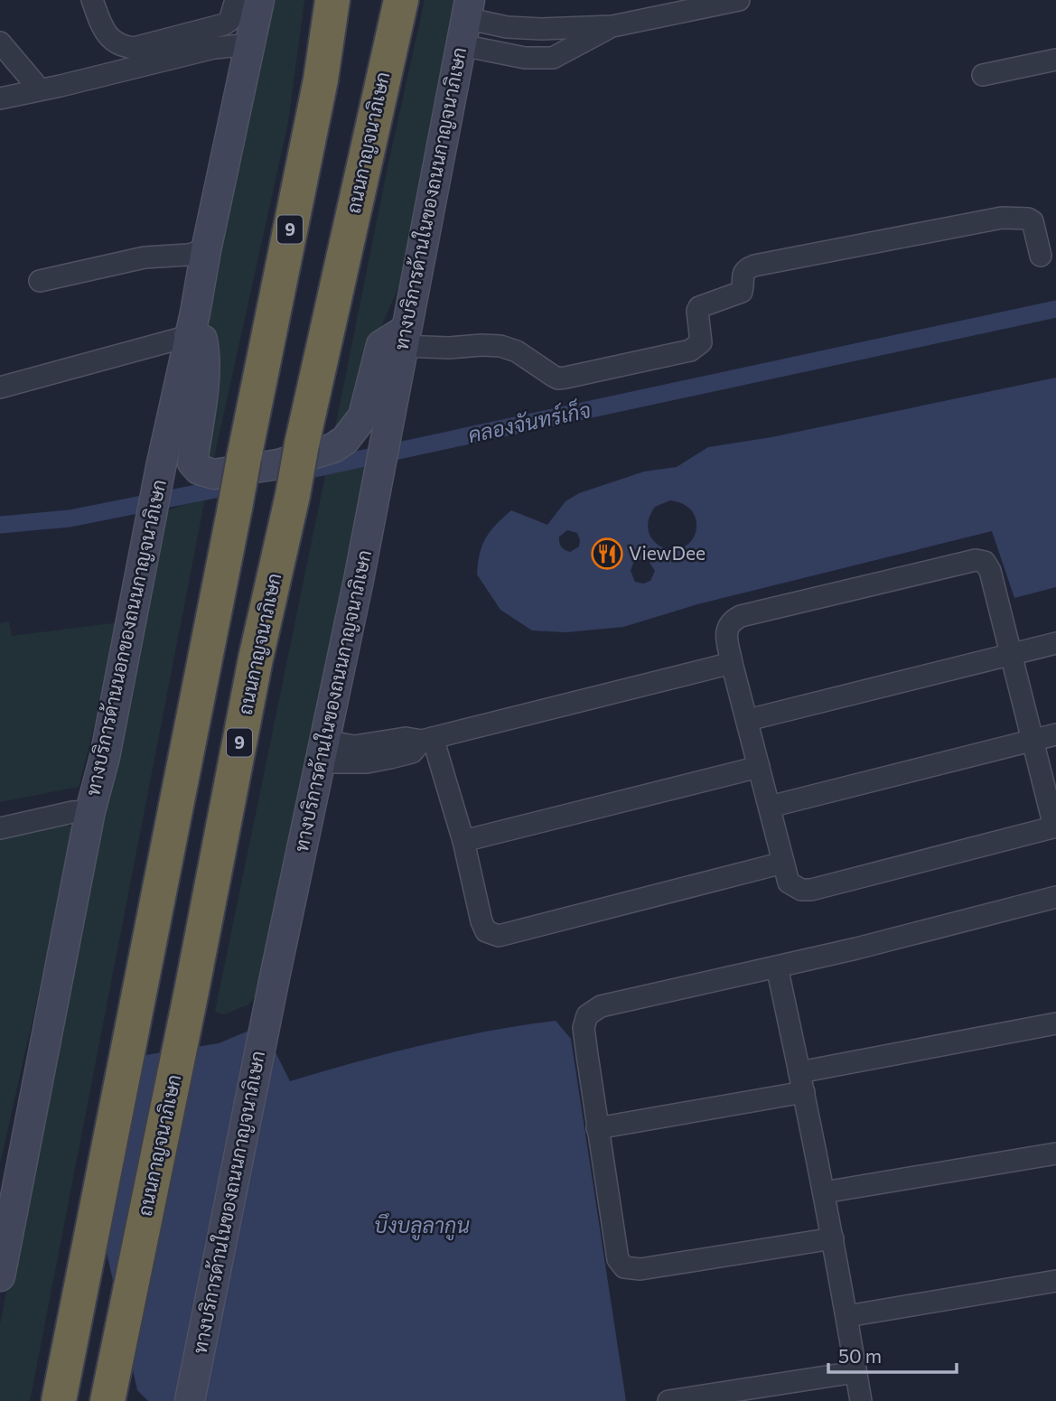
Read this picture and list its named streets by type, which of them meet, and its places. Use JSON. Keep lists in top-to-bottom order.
{
  "streets": {
    "highway": ["ถนนกาญจนาภิเษก", "9"],
    "main road": ["ทางบริการด้านในของถนนกาญจนาภิเษก", "ทางบริการด้านนอกของถนนกาญจนาภิเษก"]
  },
  "water": ["คลองจันทร์เก็จ", "บึงบลูลากูน"],
  "places": {
    "restaurant": ["ViewDee"]
  },
  "scale_bar": "50 m"
}
